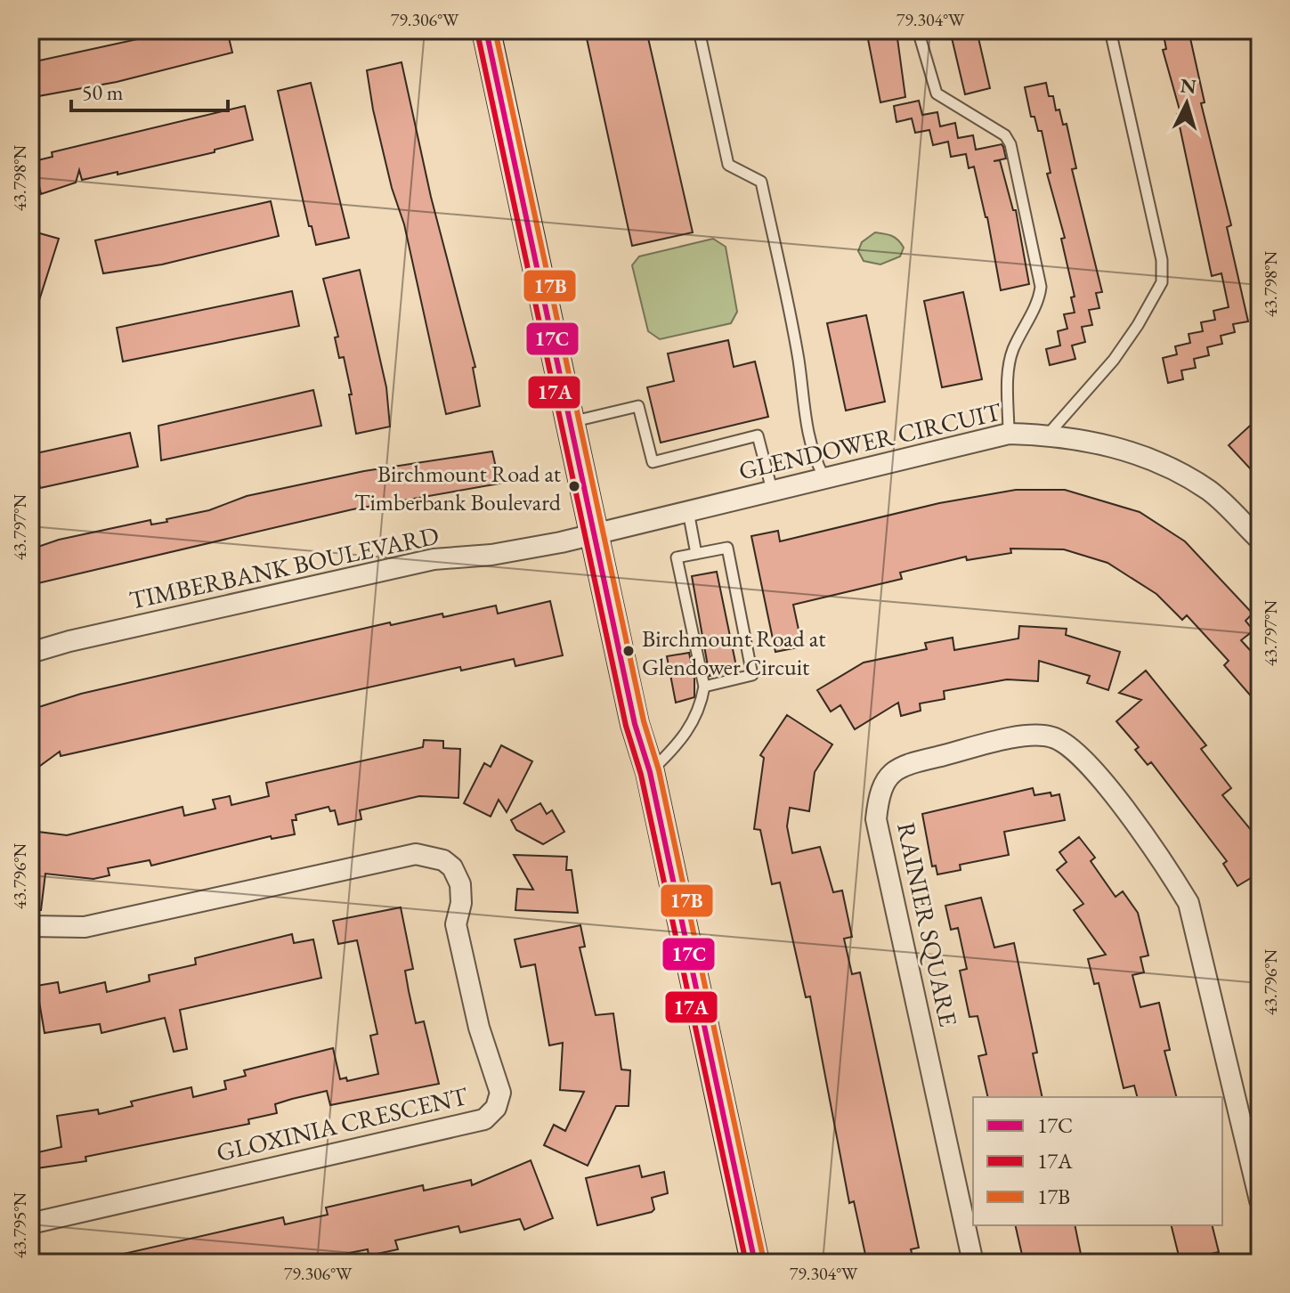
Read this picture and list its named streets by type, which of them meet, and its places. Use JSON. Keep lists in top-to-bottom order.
{
  "streets": {
    "street": [
      "GLENDOWER CIRCUIT",
      "TIMBERBANK BOULEVARD",
      "RAINIER SQUARE",
      "GLOXINIA CRESCENT"
    ]
  },
  "crossings": [
    ["GLENDOWER CIRCUIT", "TIMBERBANK BOULEVARD"]
  ],
  "places": ["Birchmount Road at Timberbank Boulevard", "Birchmount Road at Glendower Circuit"],
  "lines": ["transit line 17C", "transit line 17B", "transit line 17A"],
  "legend": ["17C", "17A", "17B"],
  "scale_bar": "50 m",
  "north": "top",
  "coordinates": [
    "79.306°W",
    "79.304°W",
    "43.798°N",
    "43.797°N",
    "43.796°N",
    "43.795°N"
  ]
}
